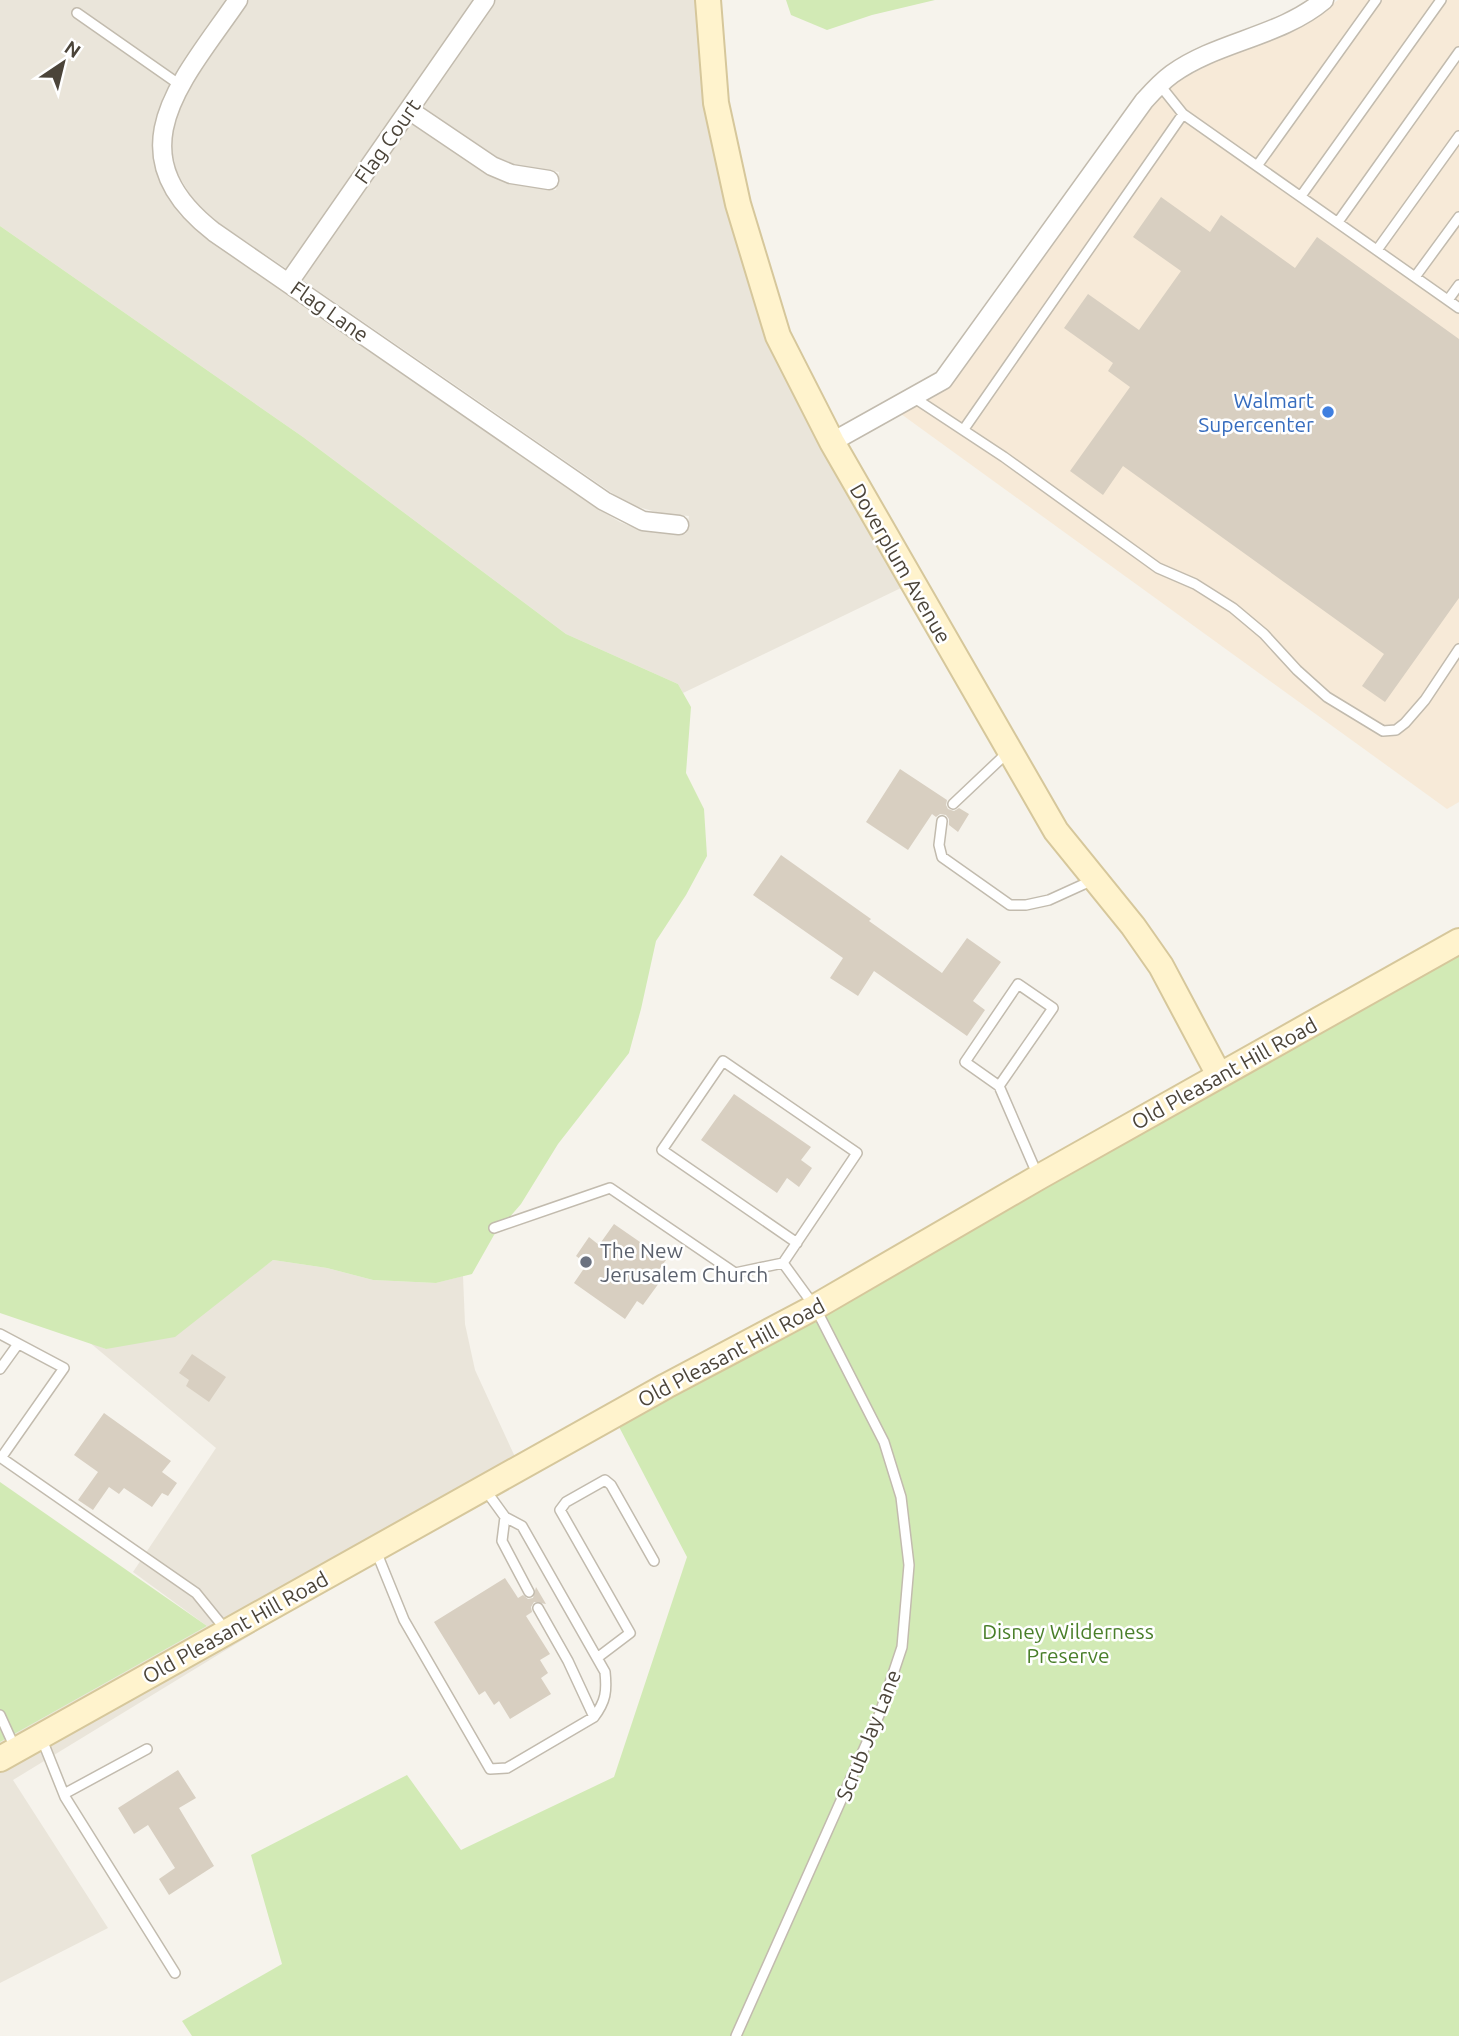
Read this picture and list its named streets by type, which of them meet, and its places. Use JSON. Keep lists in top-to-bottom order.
{
  "streets": {
    "street": [
      "Flag Court",
      "Flag Lane",
      "Doverplum Avenue",
      "Old Pleasant Hill Road"
    ],
    "lane": ["Scrub Jay Lane"]
  },
  "crossings": [
    ["Flag Court", "Flag Lane"],
    ["Doverplum Avenue", "Old Pleasant Hill Road"],
    ["Old Pleasant Hill Road", "Scrub Jay Lane"]
  ],
  "parks": ["Disney Wilderness Preserve"],
  "places": ["Walmart Supercenter", "The New Jerusalem Church"],
  "north": "top right"
}
